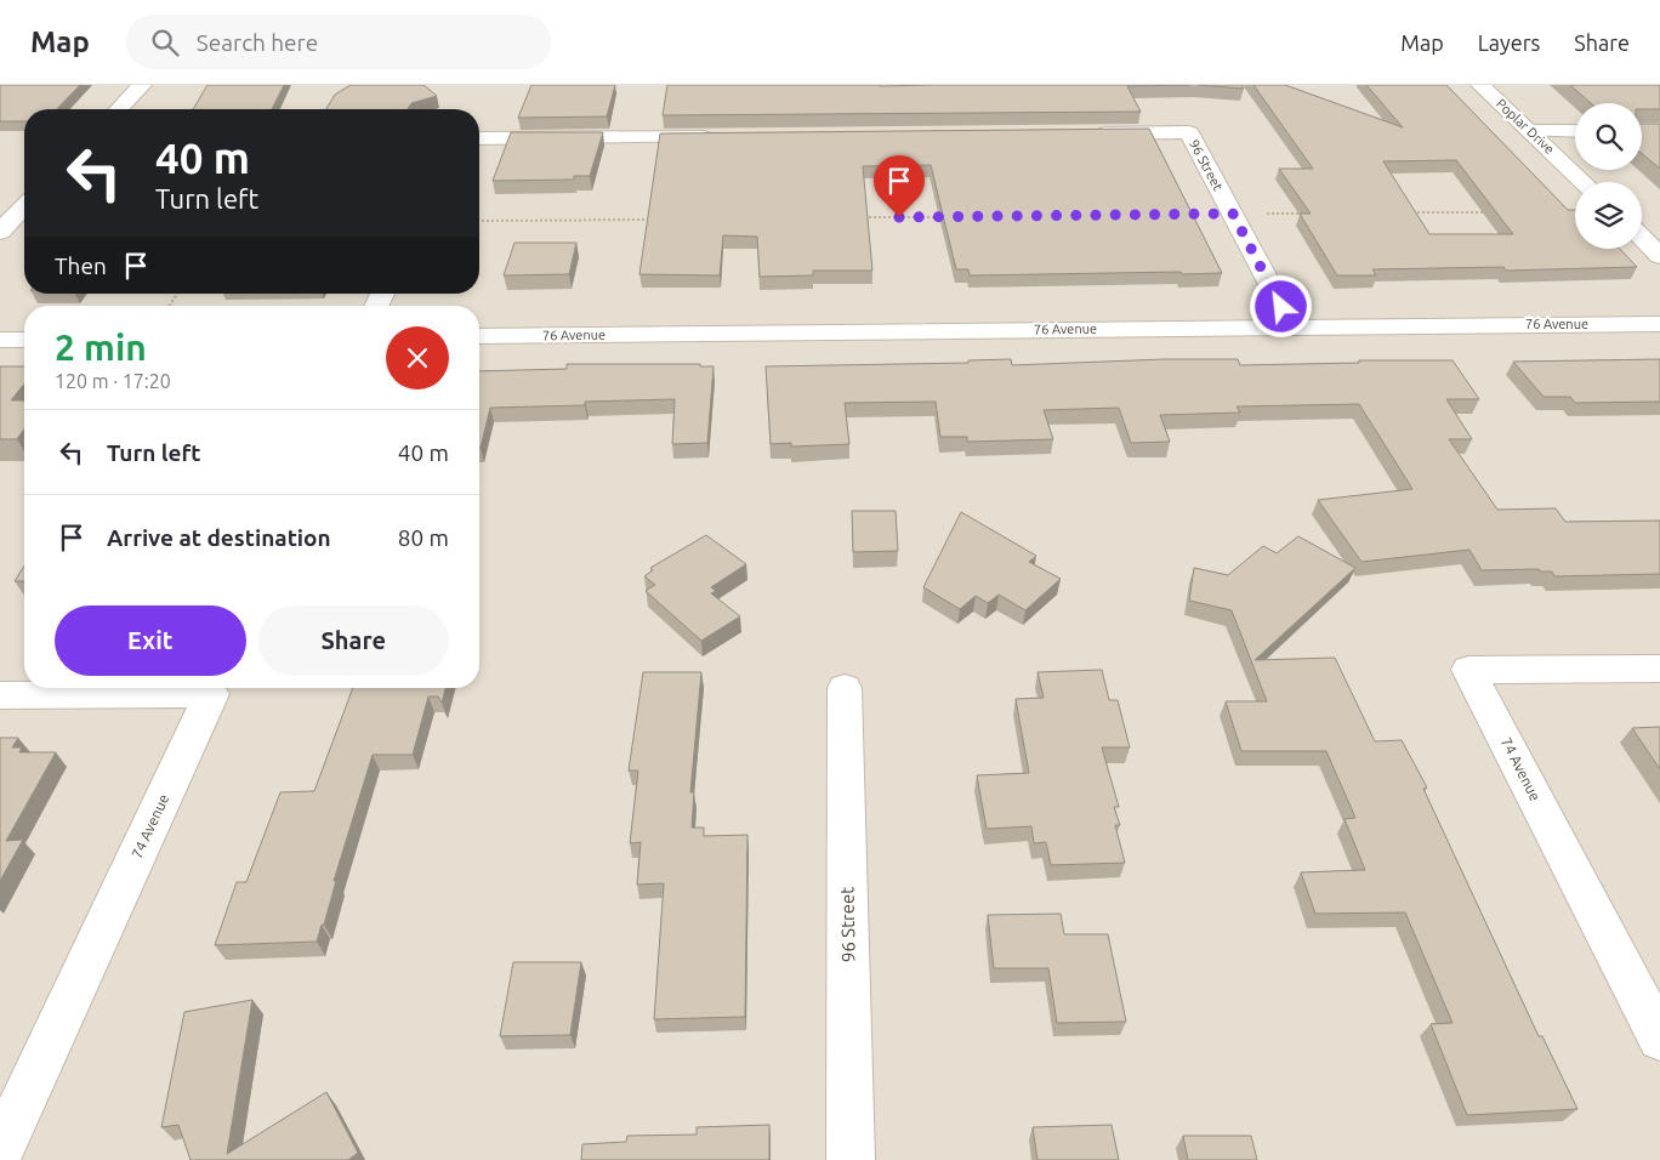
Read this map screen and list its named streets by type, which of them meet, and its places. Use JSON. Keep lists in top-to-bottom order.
{
  "streets": {
    "street": [
      "Poplar Drive",
      "96 Street",
      "76 Avenue",
      "74 Avenue"
    ]
  },
  "crossings": [
    ["96 Street", "76 Avenue"]
  ],
  "page": {
    "header": "Map",
    "search": "Search here",
    "nav": ["Map", "Layers", "Share"],
    "turn": ["40 m", "Turn left"],
    "then": "Then",
    "heading": ["2 min", "120 m · 17:20"],
    "list": [
      {
        "name": "Turn left",
        "value": "40 m"
      },
      {
        "name": "Arrive at destination",
        "value": "80 m"
      }
    ],
    "buttons": ["Exit", "Share"]
  }
}
